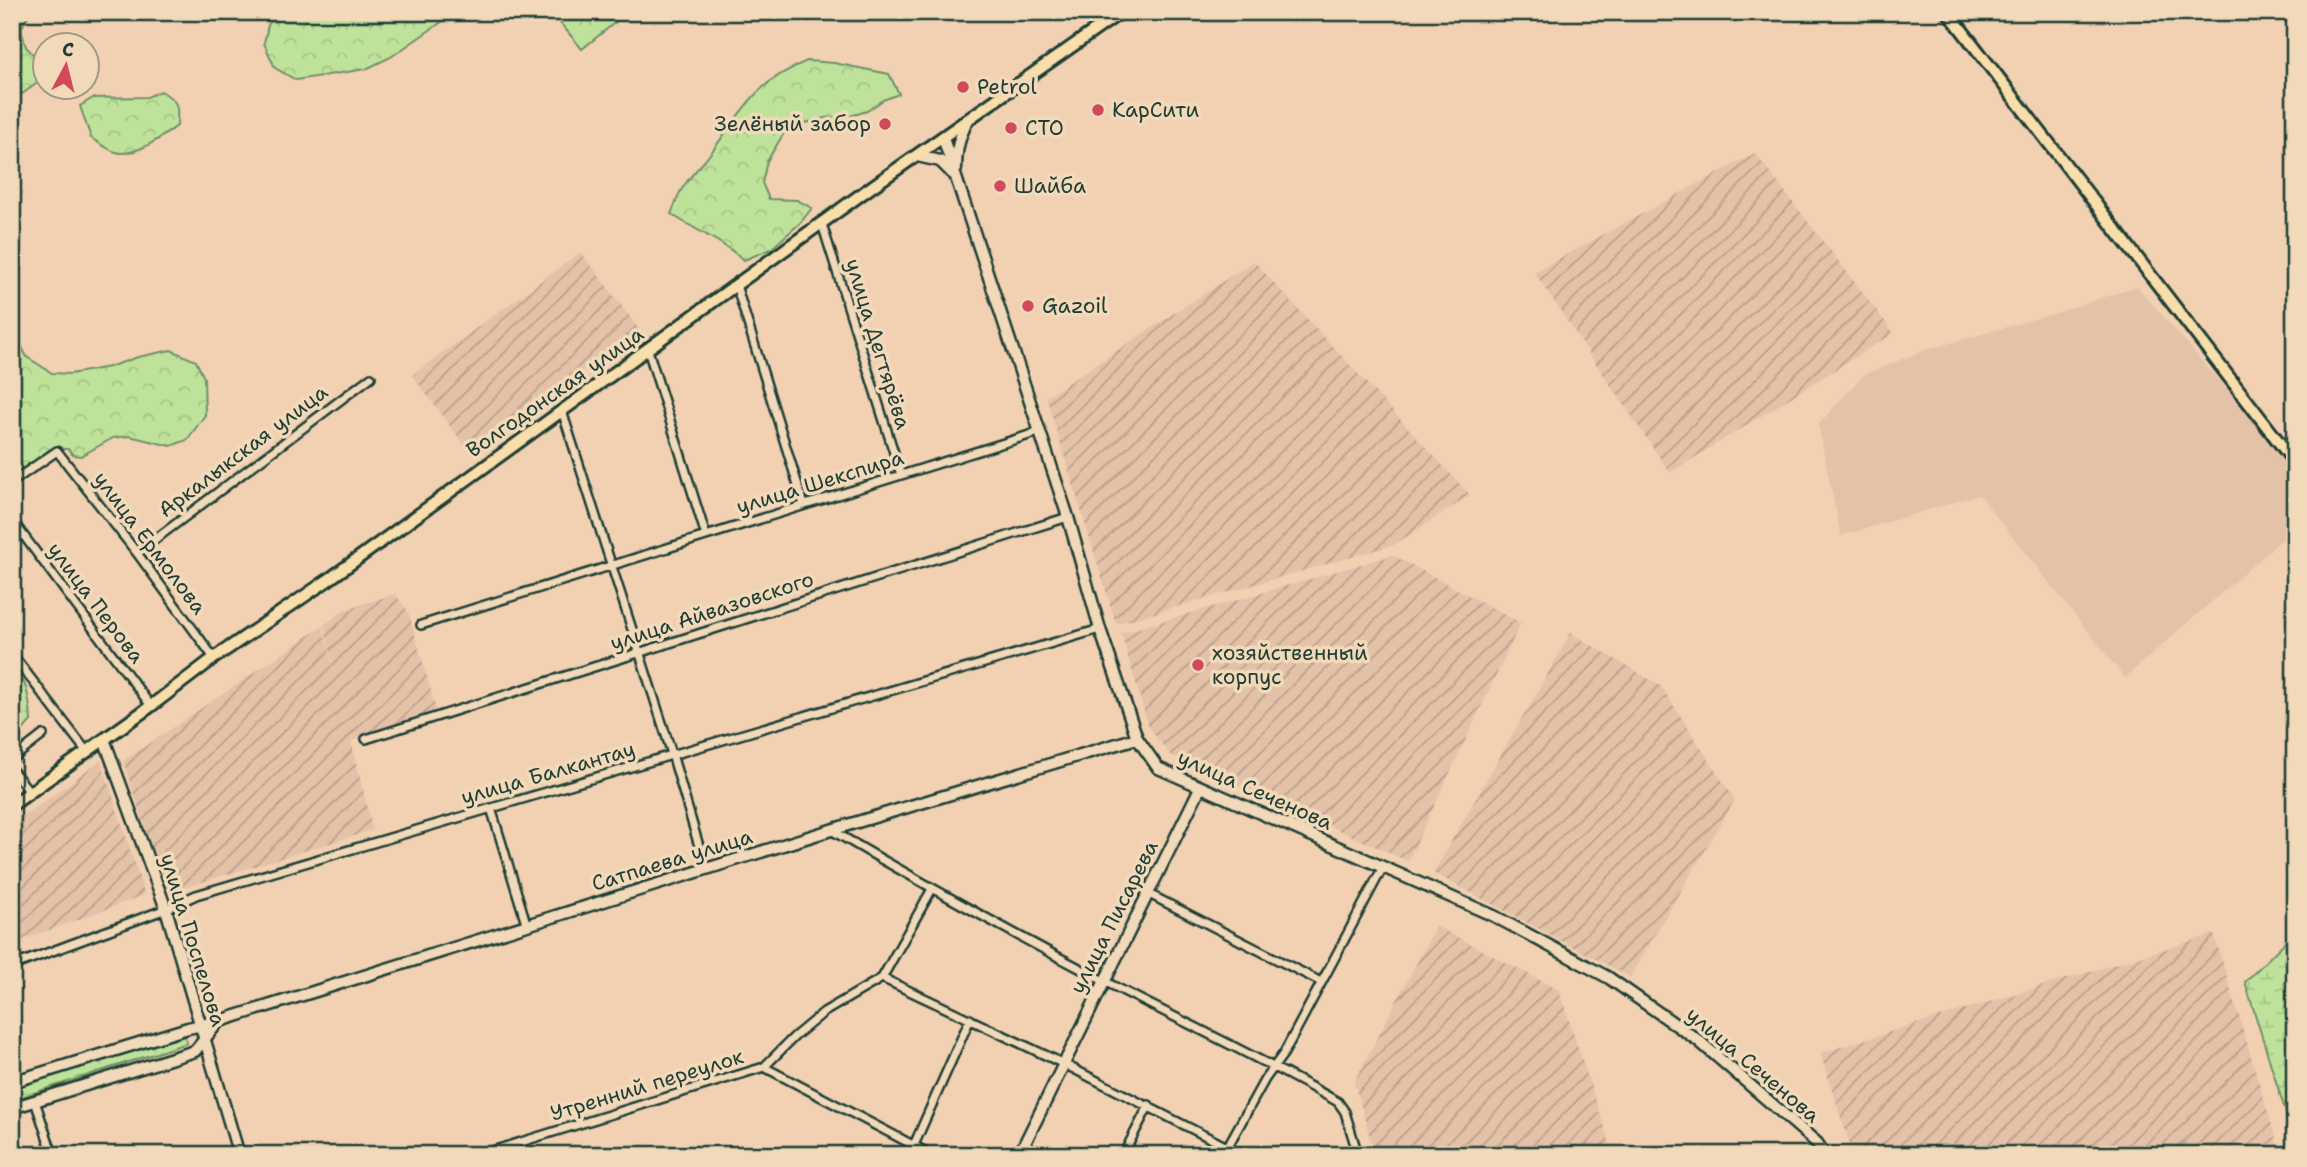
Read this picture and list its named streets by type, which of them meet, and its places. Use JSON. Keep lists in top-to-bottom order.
{
  "streets": {
    "main road": ["Волгодонская улица"],
    "street": [
      "улица Дегтярёва",
      "Аркалыкская улица",
      "улица Шекспира",
      "улица Ермолова",
      "улица Перова",
      "улица Айвазовского",
      "улица Балкантау",
      "улица Сеченова",
      "Сатпаева улица",
      "улица Писарева",
      "улица Поспелова",
      "Утренний переулок"
    ]
  },
  "crossings": [
    ["улица Дегтярёва", "Волгодонская улица"],
    ["улица Дегтярёва", "улица Шекспира"],
    ["Волгодонская улица", "улица Ермолова"],
    ["Волгодонская улица", "улица Перова"],
    ["Волгодонская улица", "улица Сеченова"],
    ["Волгодонская улица", "улица Поспелова"],
    ["Аркалыкская улица", "улица Ермолова"],
    ["улица Шекспира", "улица Сеченова"],
    ["улица Айвазовского", "улица Сеченова"],
    ["улица Балкантау", "улица Сеченова"],
    ["улица Балкантау", "улица Поспелова"],
    ["улица Сеченова", "Сатпаева улица"],
    ["улица Сеченова", "улица Писарева"],
    ["Сатпаева улица", "улица Поспелова"]
  ],
  "places": [
    "Petrol",
    "КарСити",
    "Зелёный забор",
    "СТО",
    "Шайба",
    "Gazoil",
    "хозяйственный корпус"
  ],
  "north": "top"
}
